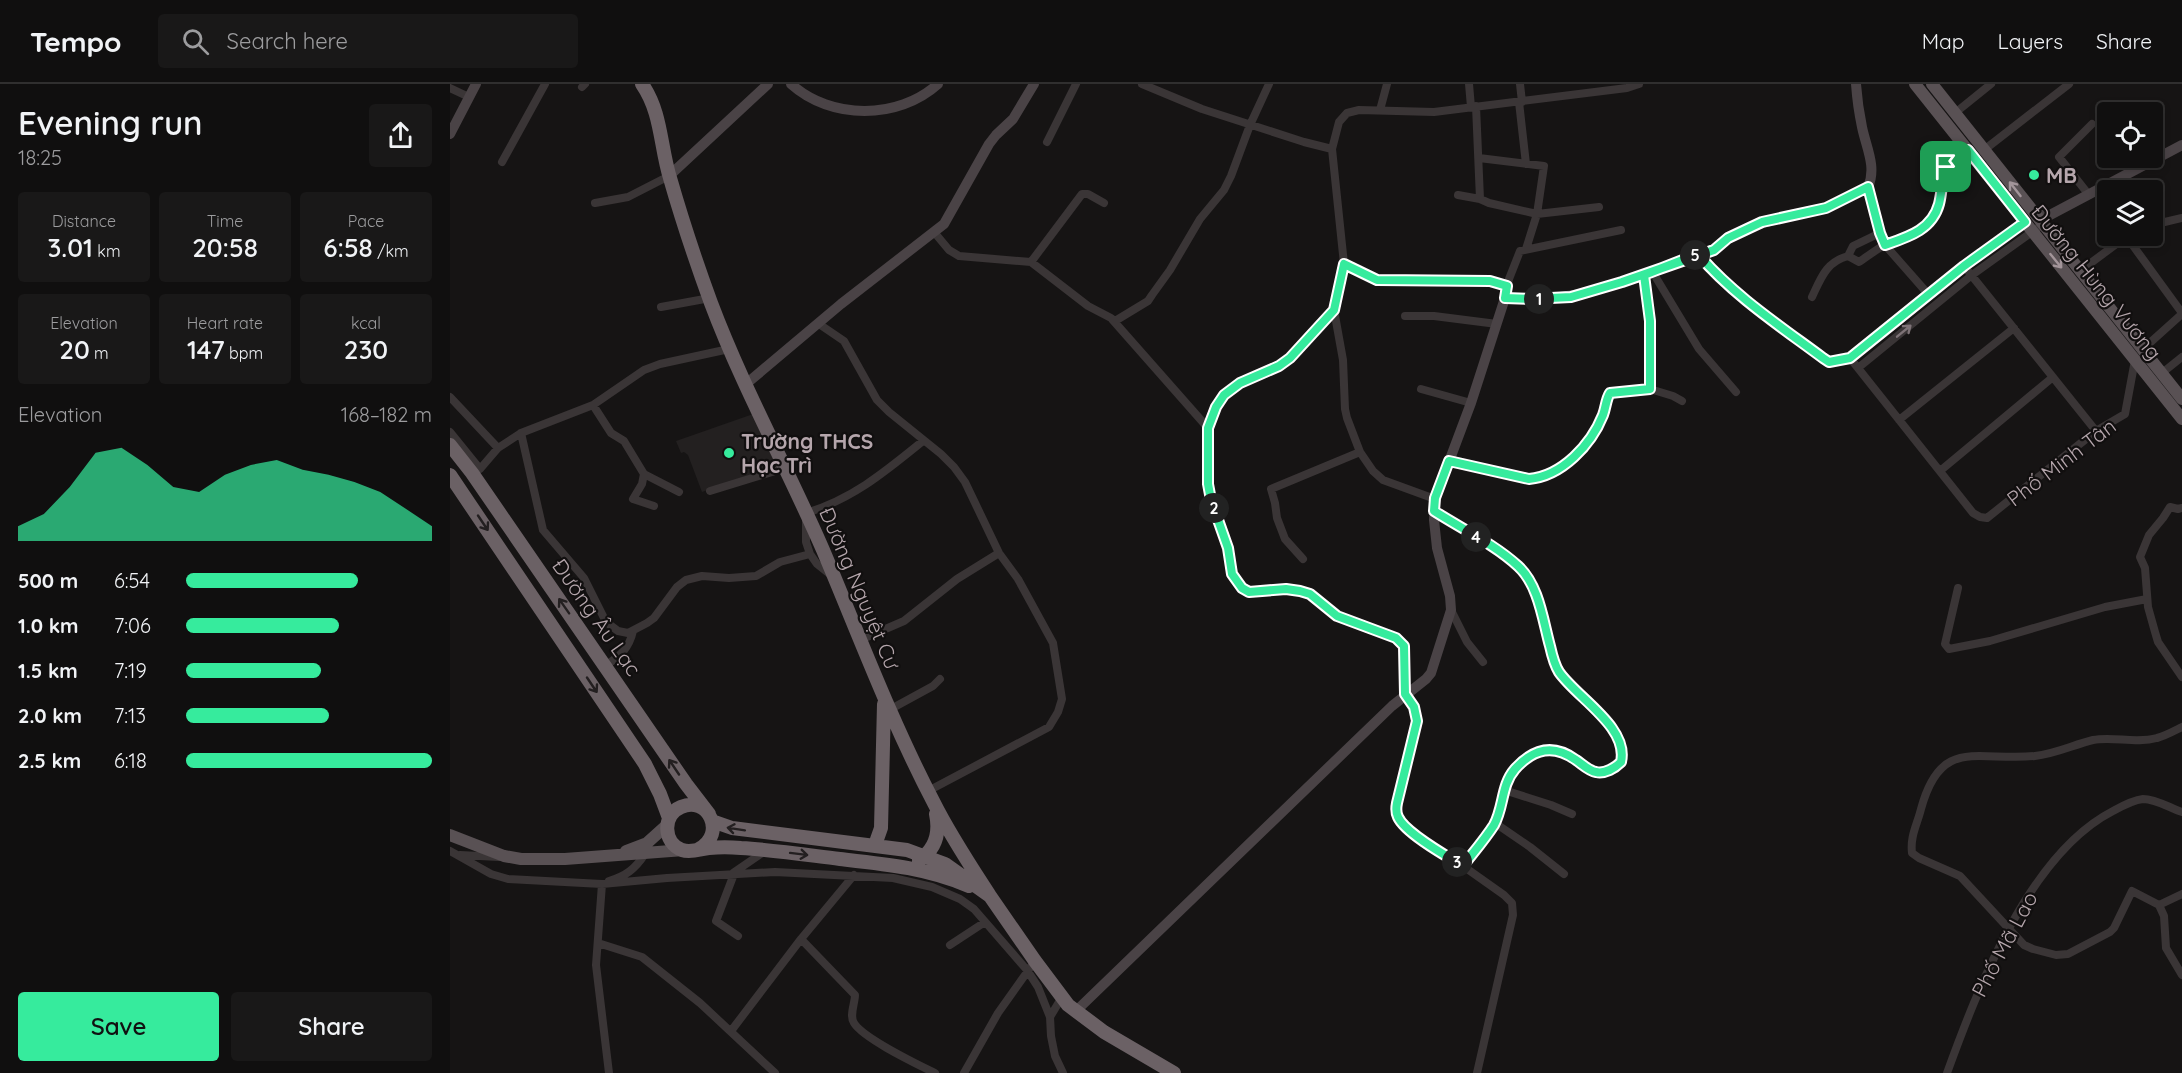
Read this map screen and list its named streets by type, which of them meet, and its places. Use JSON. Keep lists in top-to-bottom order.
{
  "streets": {
    "highway": ["Đường Nguyệt Cư", "Đường Âu Lạc"],
    "main road": ["Đường Hùng Vương"],
    "street": ["Phố Minh Tân", "Phố Mã Lao"]
  },
  "crossings": [
    ["Đường Hùng Vương", "Phố Minh Tân"]
  ],
  "places": ["MB", "Trường THCS Hạc Trì"],
  "page": {
    "header": "Tempo",
    "search": "Search here",
    "nav": ["Map", "Layers", "Share"],
    "heading": ["Evening run", "18:25"],
    "stats": [
      ["Distance", "3.01 km"],
      ["Time", "20:58"],
      ["Pace", "6:58 /km"],
      ["Elevation", "20 m"],
      ["Heart rate", "147 bpm"],
      ["kcal", "230"]
    ],
    "pins": [
      "5",
      "1",
      "2",
      "4",
      "3"
    ],
    "chart": ["Elevation", "168–182 m"],
    "list": [
      {
        "name": "500 m",
        "note": "6:54"
      },
      {
        "name": "1.0 km",
        "note": "7:06"
      },
      {
        "name": "1.5 km",
        "note": "7:19"
      },
      {
        "name": "2.0 km",
        "note": "7:13"
      },
      {
        "name": "2.5 km",
        "note": "6:18"
      }
    ],
    "buttons": ["Save", "Share"]
  }
}
